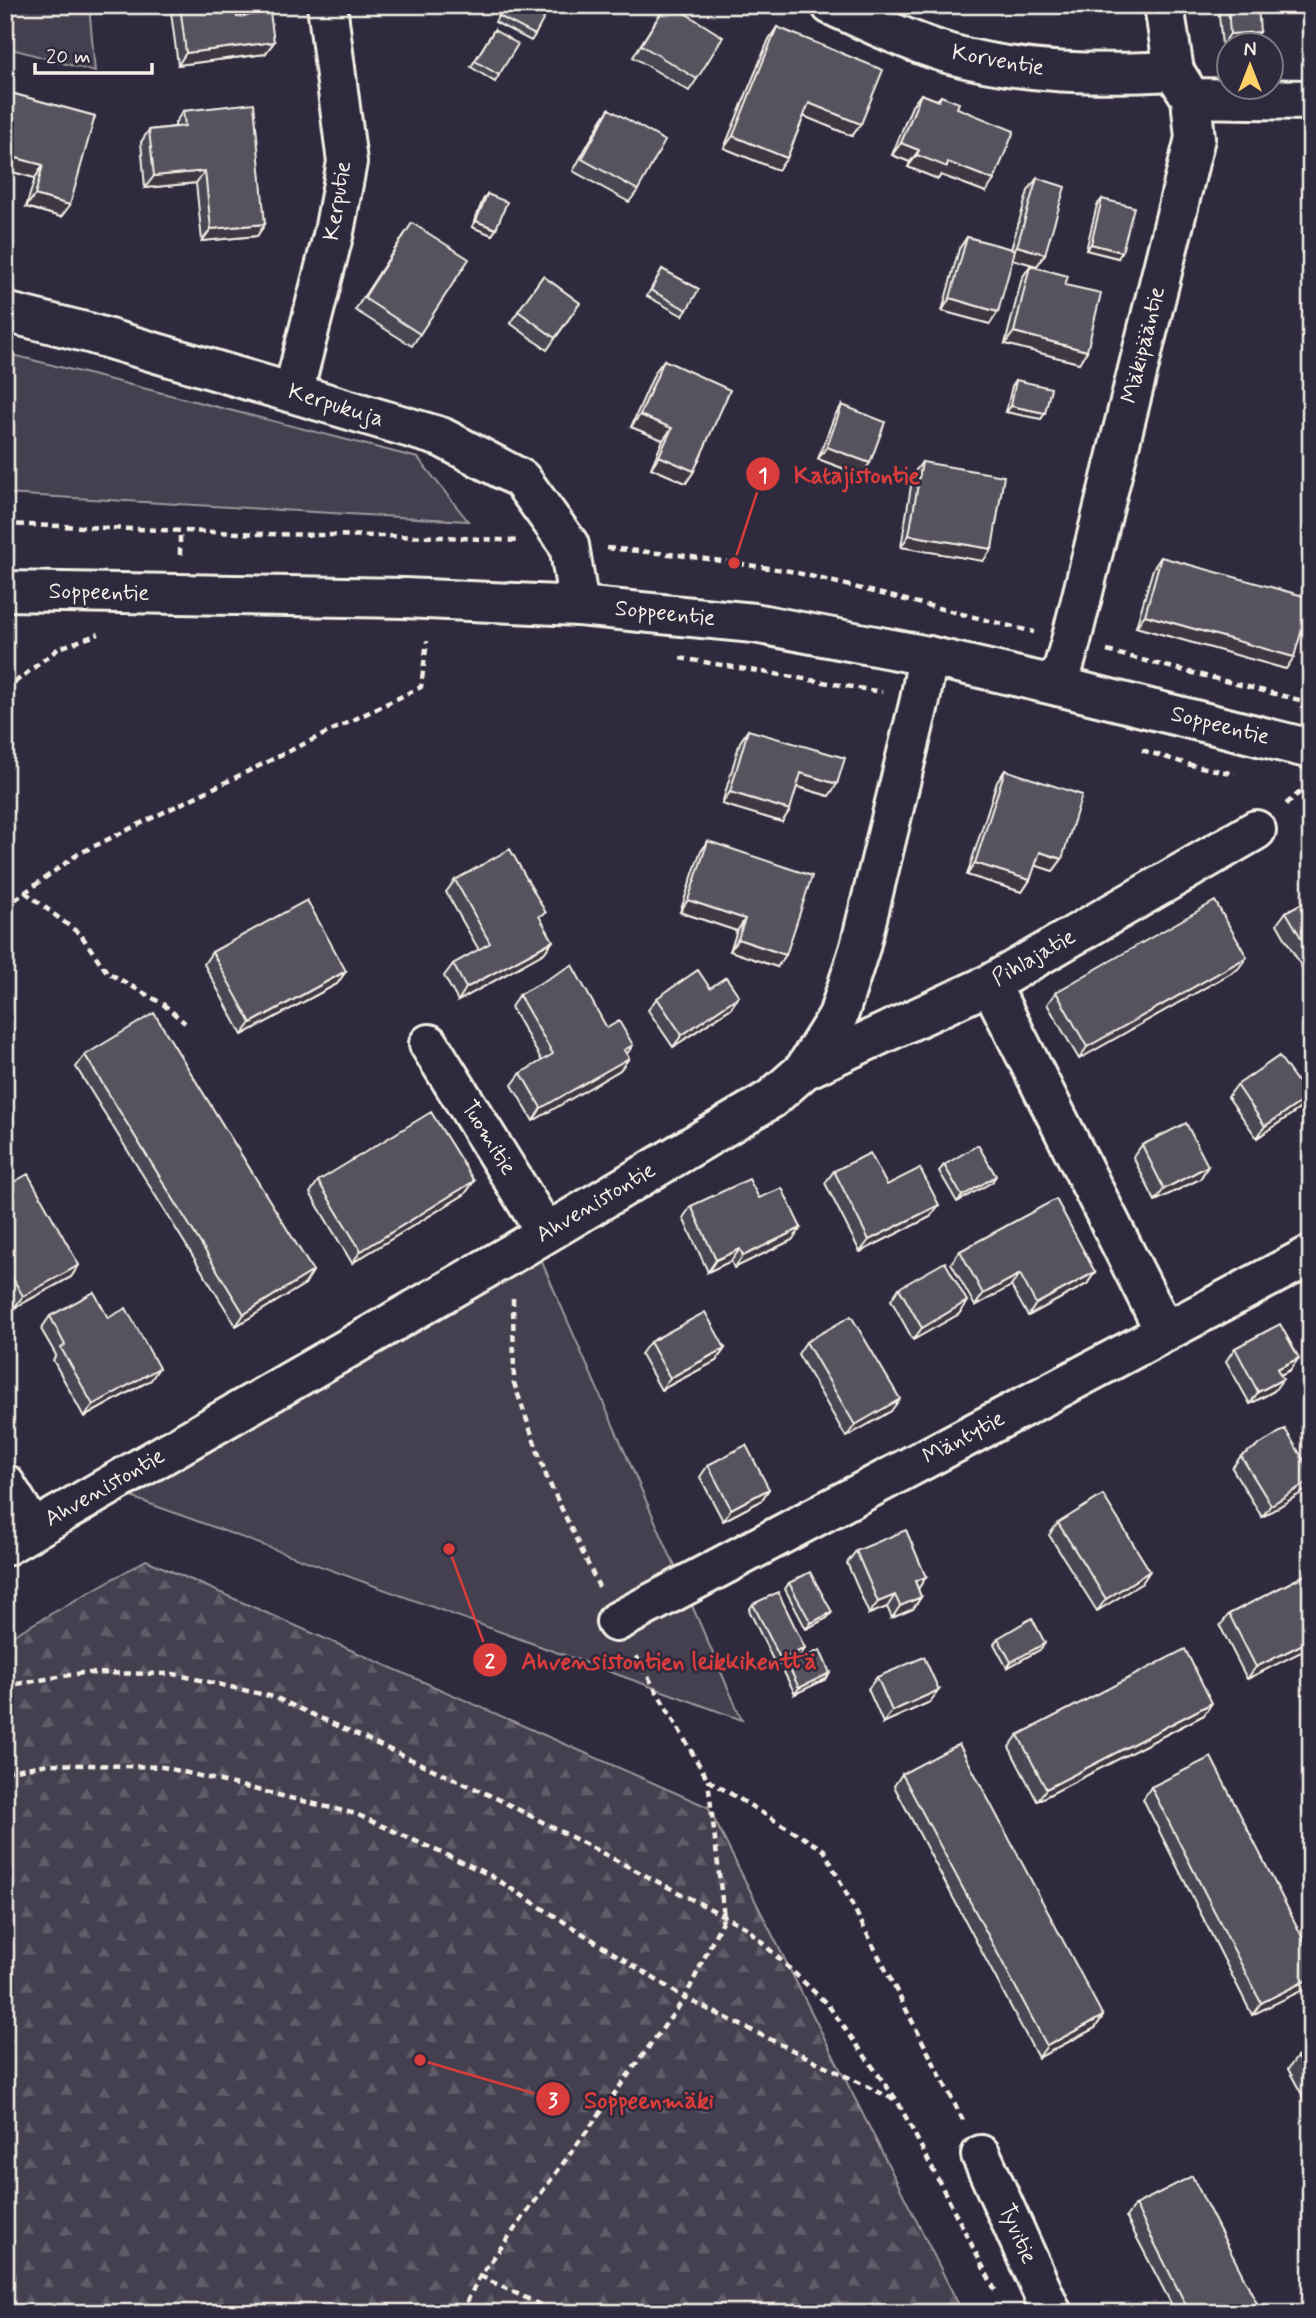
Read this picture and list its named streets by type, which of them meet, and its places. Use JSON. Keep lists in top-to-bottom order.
{
  "streets": {
    "street": [
      "Korventie",
      "Kerputie",
      "Mäkipääntie",
      "Kerpukuja",
      "Soppeentie",
      "Pihlajatie",
      "Tuomitie",
      "Ahvenistontie",
      "Mäntytie",
      "Tyvitie"
    ]
  },
  "crossings": [
    ["Korventie", "Mäkipääntie"],
    ["Kerputie", "Kerpukuja"],
    ["Mäkipääntie", "Soppeentie"],
    ["Kerpukuja", "Soppeentie"],
    ["Soppeentie", "Ahvenistontie"],
    ["Pihlajatie", "Ahvenistontie"],
    ["Tuomitie", "Ahvenistontie"]
  ],
  "places": ["Katajistontie", "Ahvensistontien leikkikenttä", "Soppeenmäki"],
  "scale_bar": "20 m",
  "north": "top"
}
